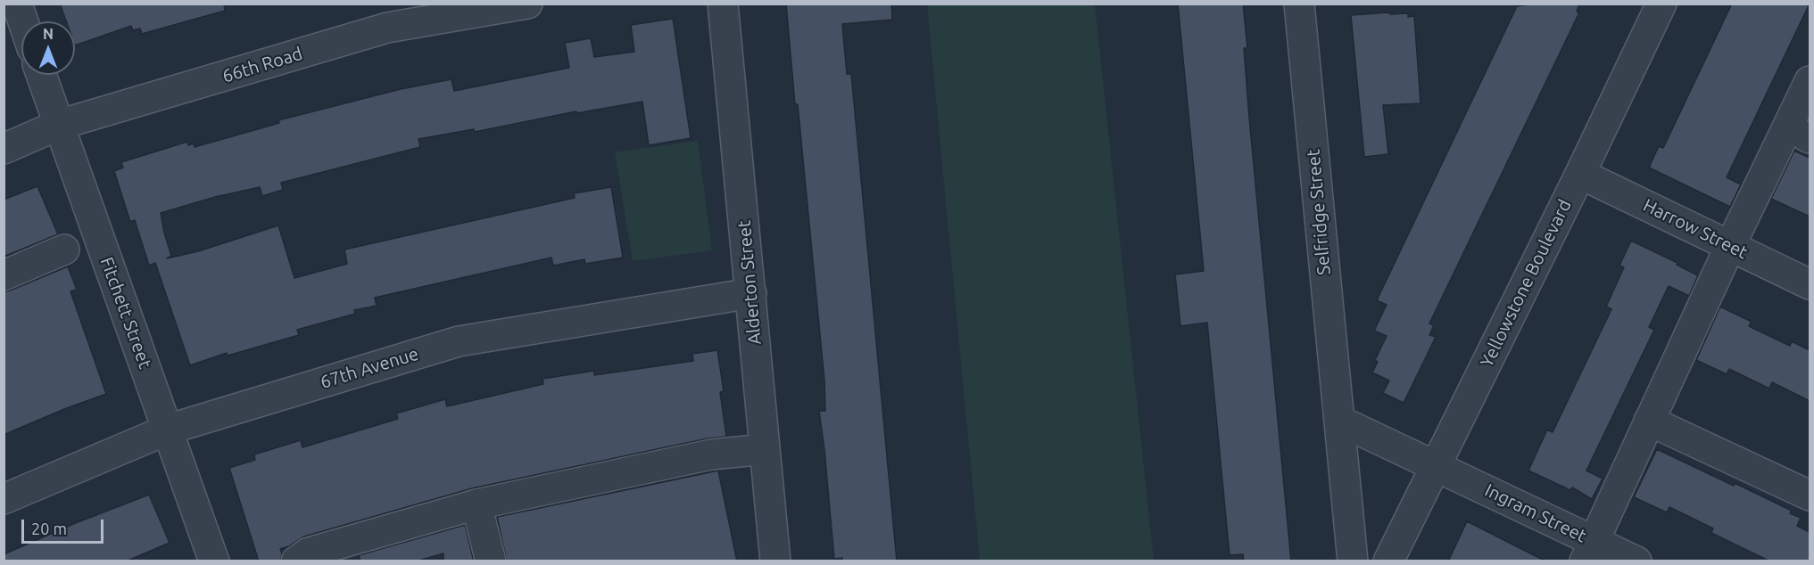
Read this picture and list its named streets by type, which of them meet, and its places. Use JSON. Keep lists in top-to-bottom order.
{
  "streets": {
    "street": [
      "66th Road",
      "Selfridge Street",
      "Harrow Street",
      "Alderton Street",
      "Yellowstone Boulevard",
      "Fitchett Street",
      "67th Avenue",
      "Ingram Street"
    ]
  },
  "crossings": [
    ["66th Road", "Fitchett Street"],
    ["Harrow Street", "Yellowstone Boulevard"],
    ["Alderton Street", "67th Avenue"],
    ["Yellowstone Boulevard", "Ingram Street"],
    ["Fitchett Street", "67th Avenue"]
  ],
  "scale_bar": "20 m",
  "north": "top"
}
